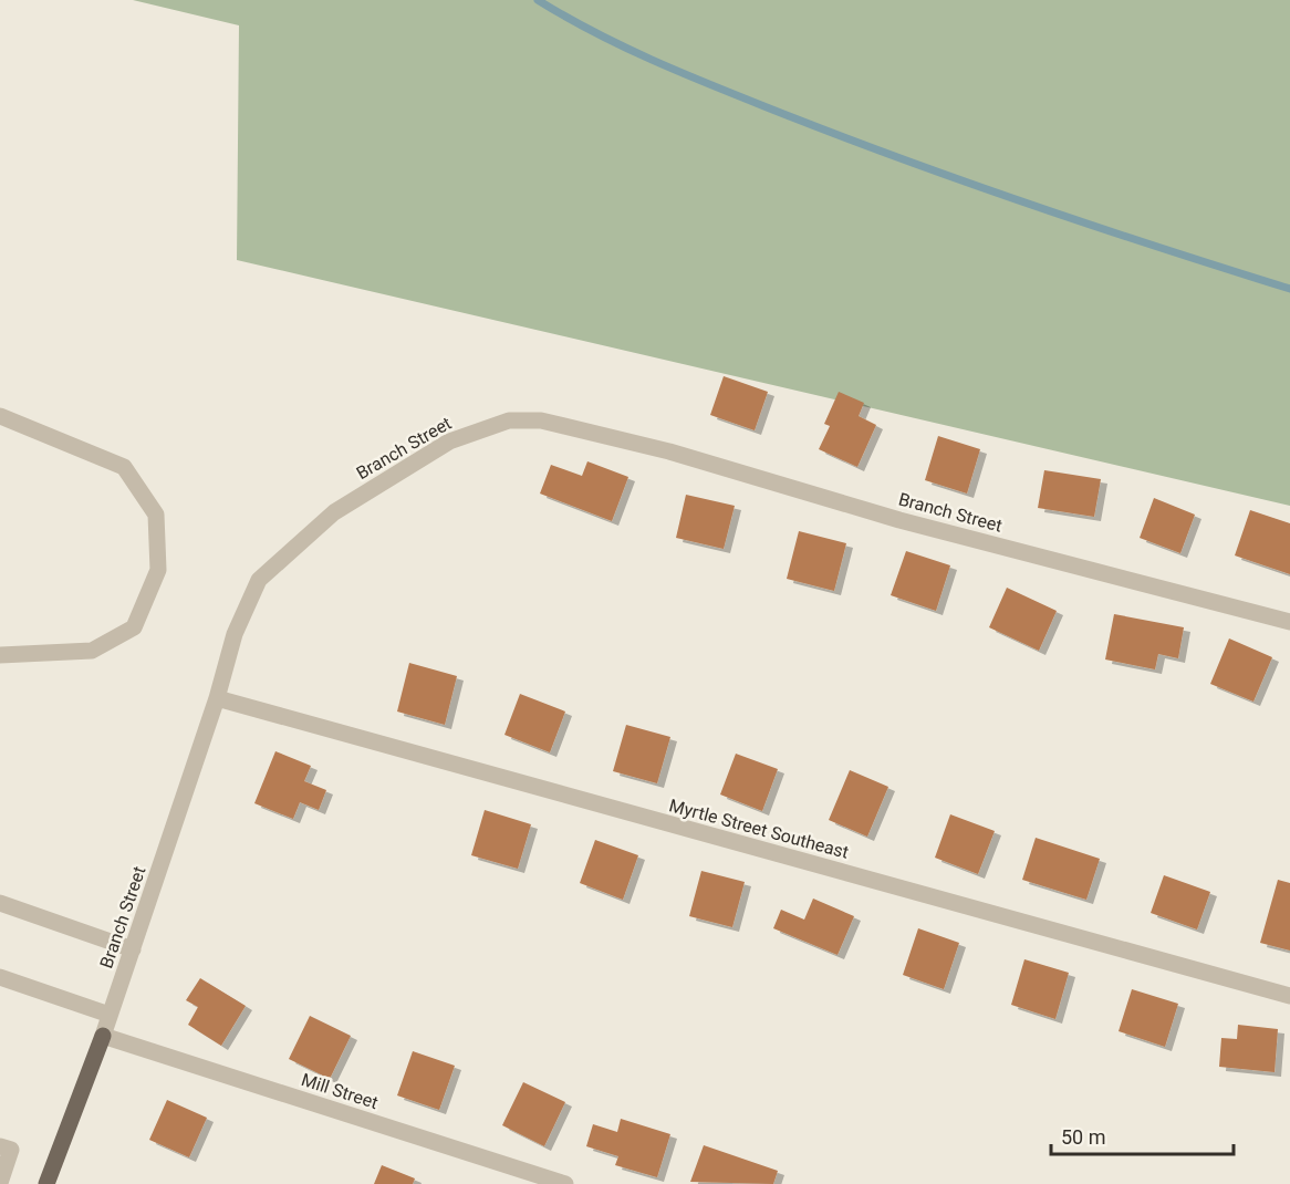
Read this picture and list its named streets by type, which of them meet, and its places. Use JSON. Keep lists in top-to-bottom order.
{
  "streets": {
    "main road": ["Branch Street"],
    "street": ["Myrtle Street Southeast", "Mill Street"]
  },
  "crossings": [
    ["Branch Street", "Myrtle Street Southeast"],
    ["Branch Street", "Mill Street"]
  ],
  "scale_bar": "50 m"
}
